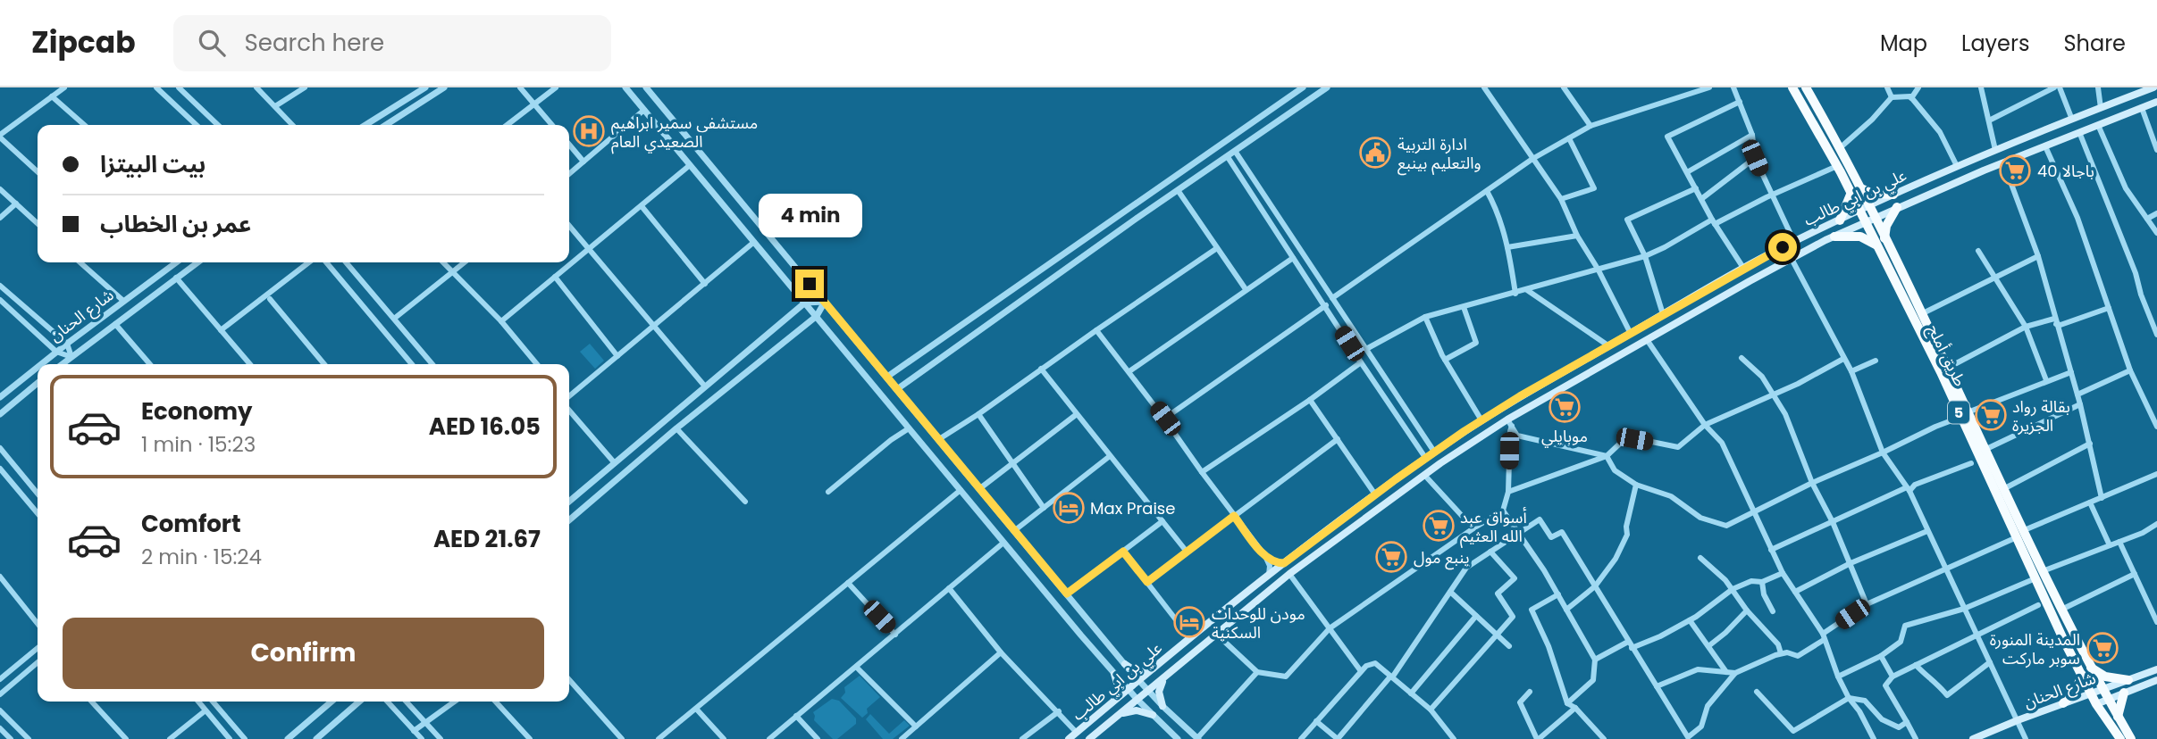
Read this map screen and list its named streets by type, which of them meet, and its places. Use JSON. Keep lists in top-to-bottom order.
{
  "streets": {
    "highway": ["طريق أملج", "5"],
    "main road": ["علي بن ابي طالب", "شارع الحنان"]
  },
  "crossings": [
    ["علي بن ابي طالب", "طريق أملج"],
    ["شارع الحنان", "طريق أملج"]
  ],
  "places": {
    "hospital": ["مستشفى سمير ابراهيم الصعيدي العام"],
    "public building": ["ادارة التربية والتعليم بينبع"],
    "supermarket": [
      "باجالا 40",
      "موبايلي",
      "بقالة رواد الجزيرة",
      "أسواق عبد الله العثيم",
      "ينبع مول",
      "المدينة المنورة سوبر ماركت"
    ],
    "hotel": ["Max Praise", "مودن للوحدات السكنية"]
  },
  "page": {
    "header": "Zipcab",
    "search": "Search here",
    "nav": ["Map", "Layers", "Share"],
    "banner": ["بيت البيتزا", "عمر بن الخطاب"],
    "bubble": "4 min",
    "list": [
      {
        "name": "Economy",
        "note": "1 min · 15:23",
        "value": "AED 16.05"
      },
      {
        "name": "Comfort",
        "note": "2 min · 15:24",
        "value": "AED 21.67"
      }
    ],
    "buttons": "Confirm"
  }
}
